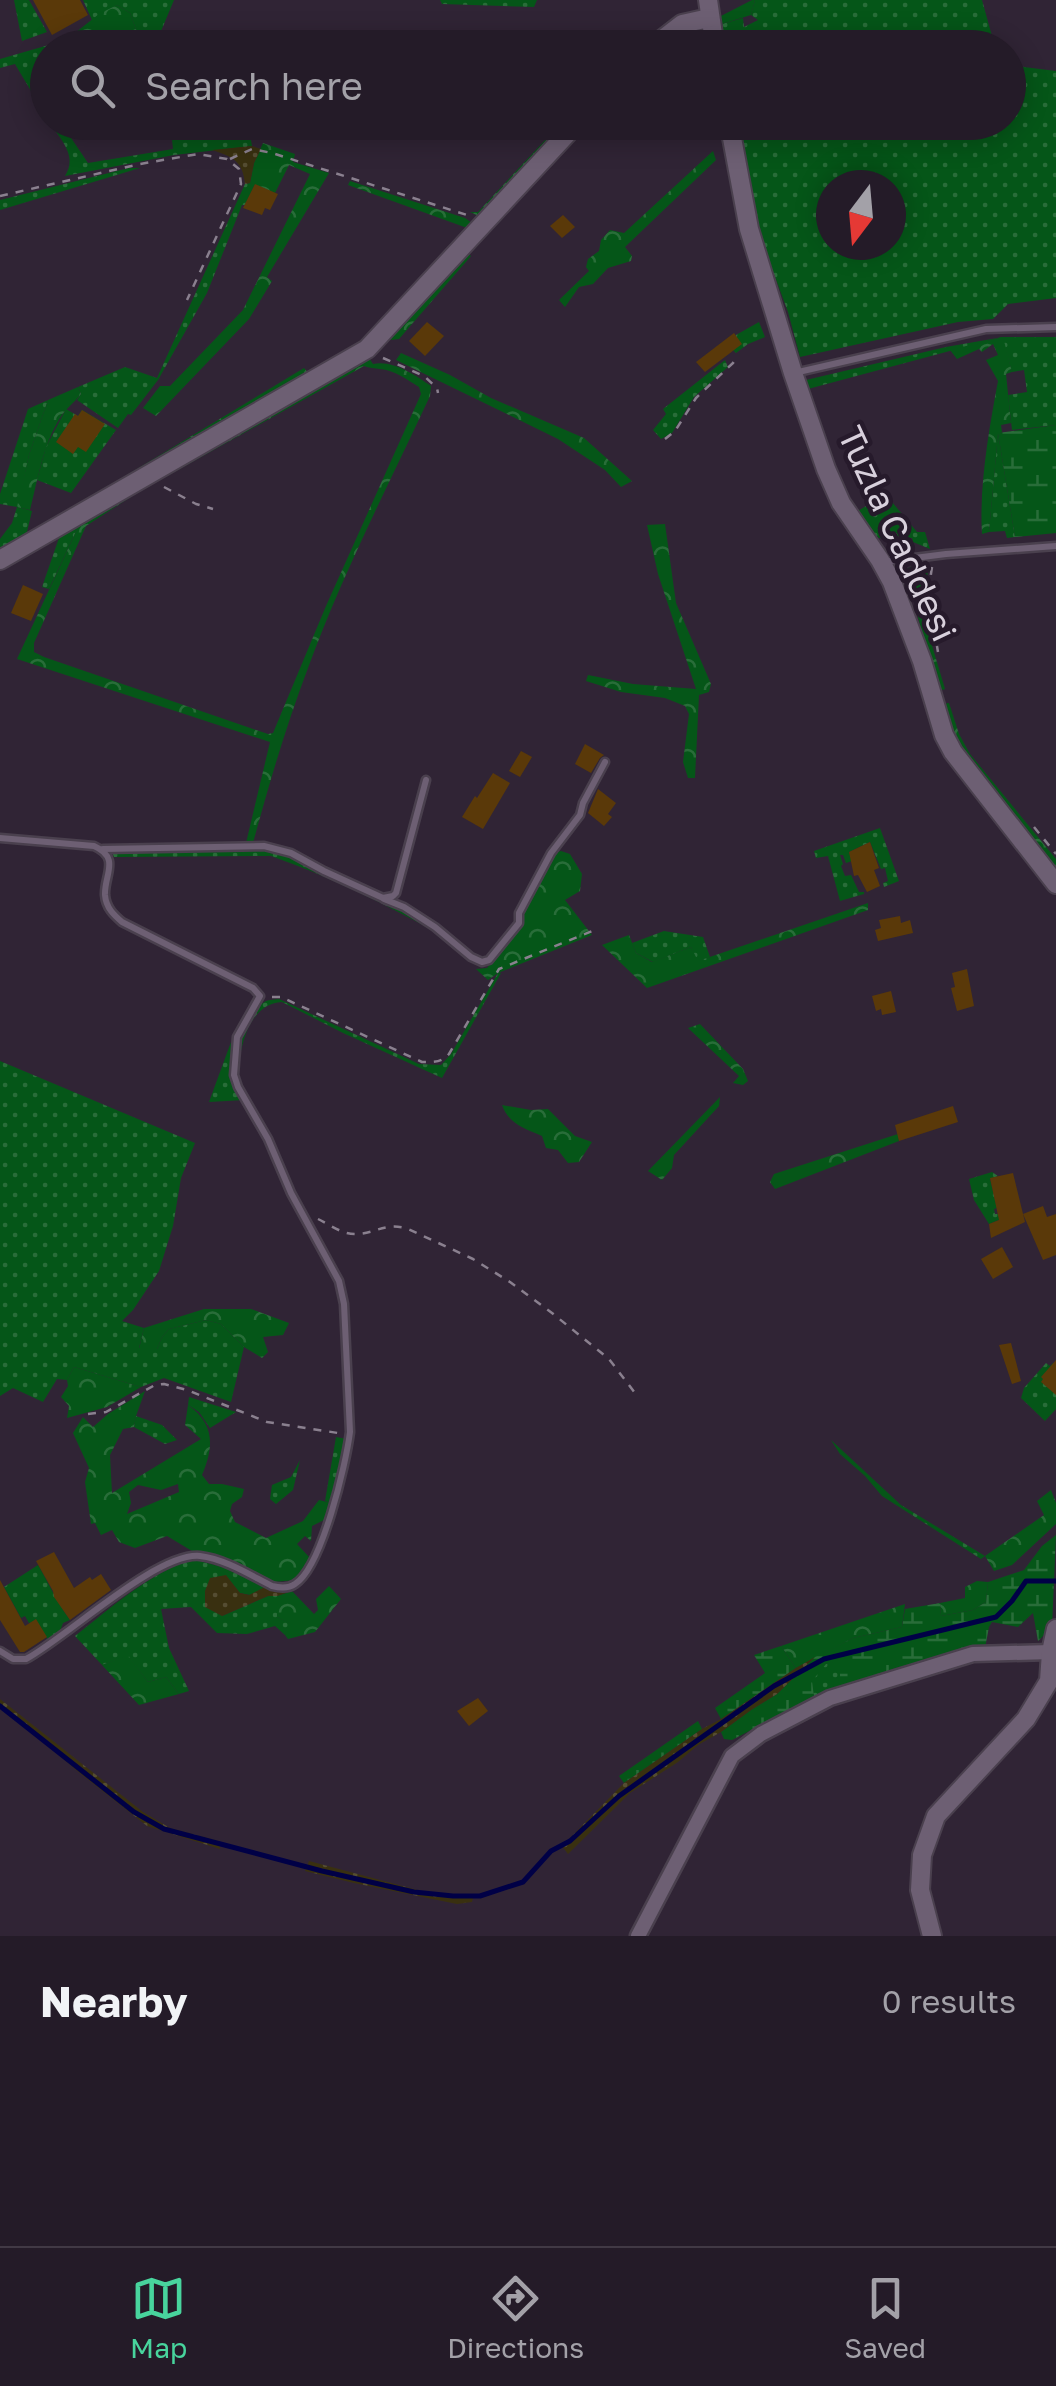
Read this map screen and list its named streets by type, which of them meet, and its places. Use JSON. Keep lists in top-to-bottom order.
{
  "streets": {
    "main road": ["Tuzla Caddesi"]
  },
  "north": "bottom",
  "page": {
    "search": "Search here",
    "heading": ["Nearby", "0 results"],
    "nav": ["Map", "Directions", "Saved"]
  }
}
